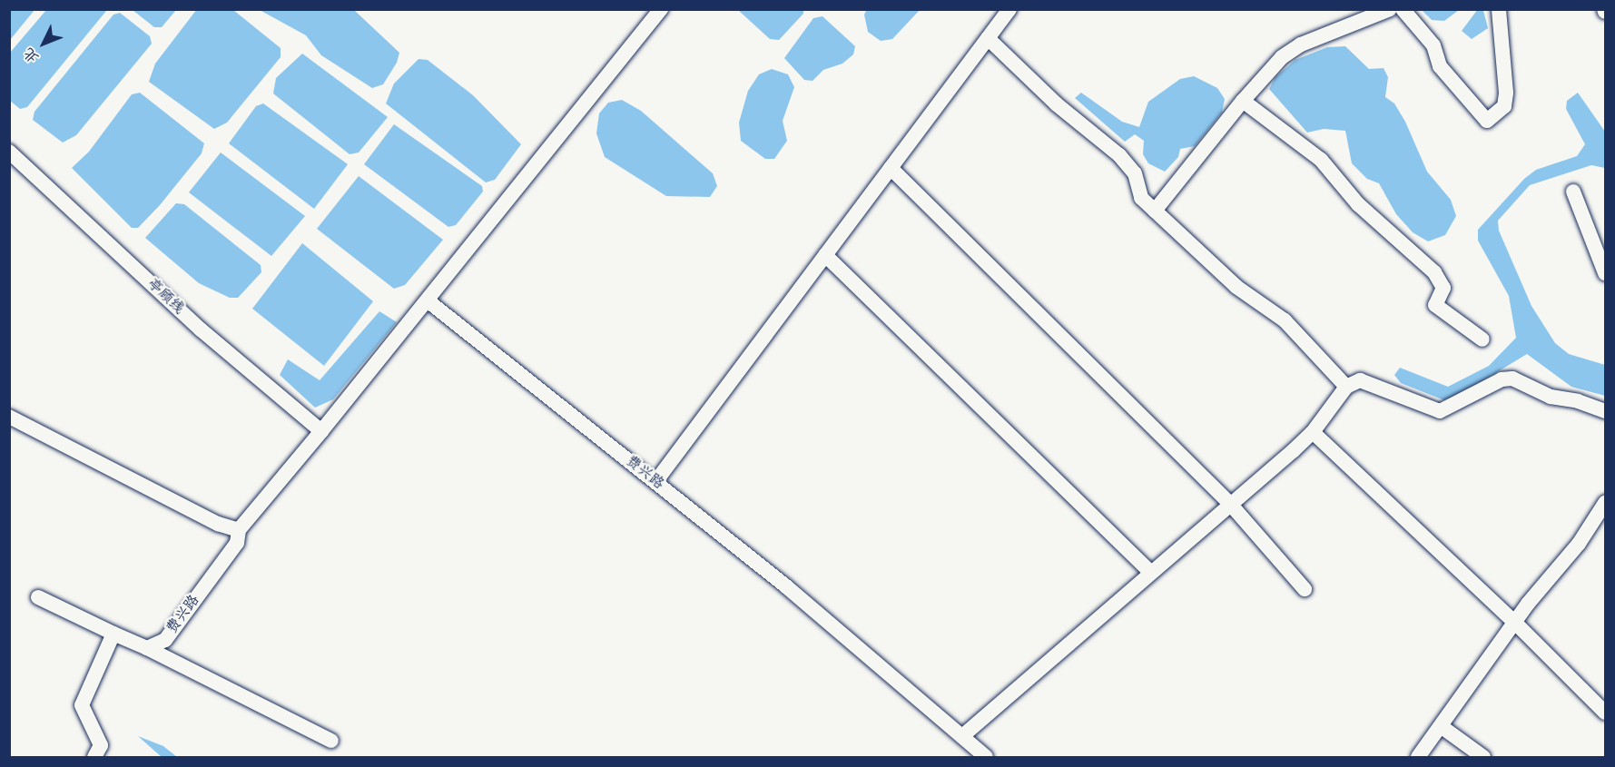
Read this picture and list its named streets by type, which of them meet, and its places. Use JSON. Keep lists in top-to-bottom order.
{
  "streets": {
    "street": ["亭顾线", "费兴路"]
  },
  "crossings": [
    ["亭顾线", "费兴路"]
  ],
  "north": "bottom left"
}
